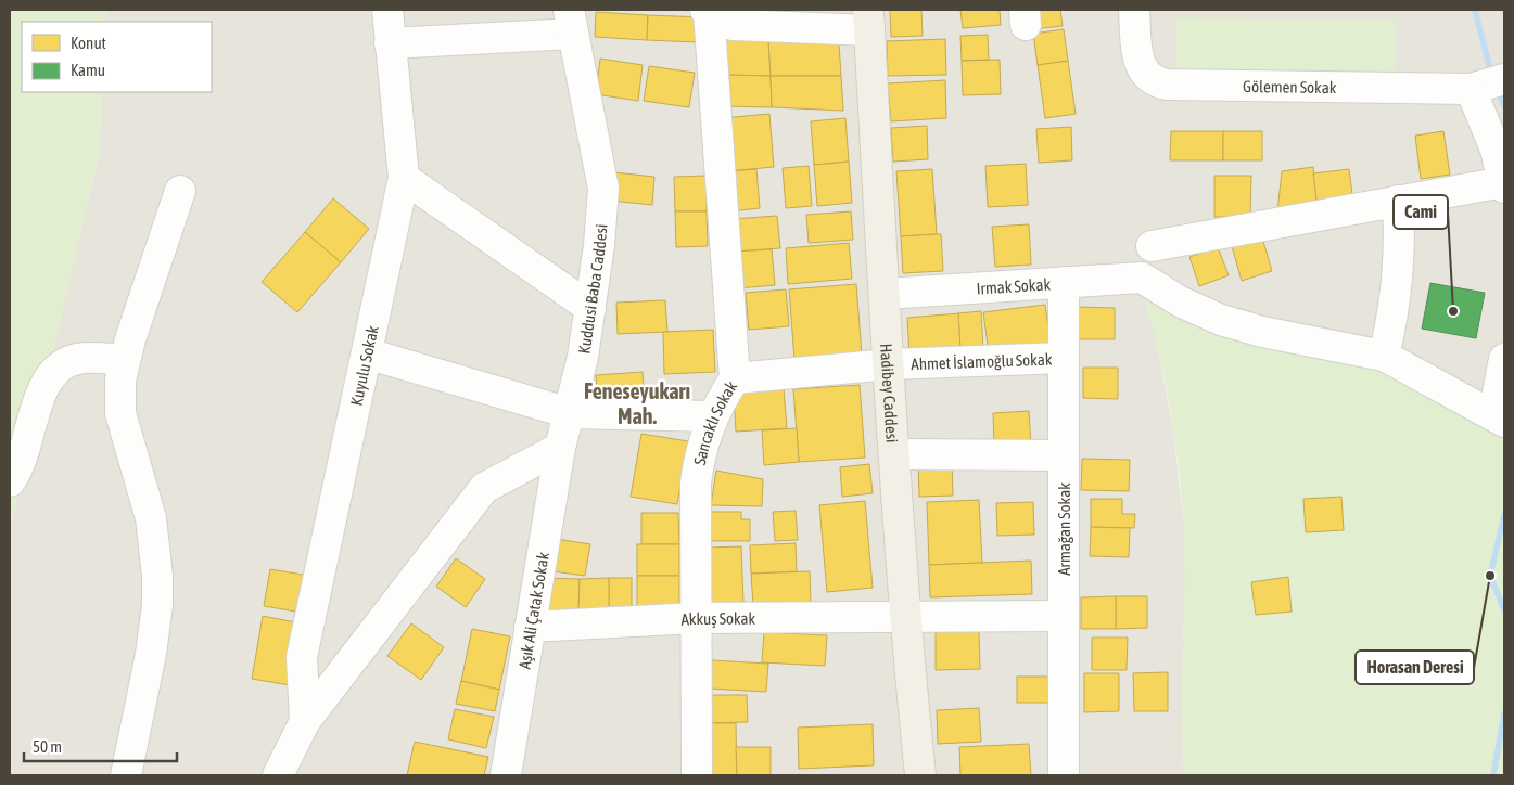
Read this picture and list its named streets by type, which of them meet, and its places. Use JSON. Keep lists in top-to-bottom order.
{
  "streets": {
    "main road": ["Hadibey Caddesi"],
    "street": [
      "Gölemen Sokak",
      "Irmak Sokak",
      "Kuddusi Baba Caddesi",
      "Ahmet İslamoğlu Sokak",
      "Kuyulu Sokak",
      "Sancaklı Sokak",
      "Armağan Sokak",
      "Aşık Ali Çatak Sokak",
      "Akkuş Sokak"
    ]
  },
  "crossings": [
    ["Irmak Sokak", "Hadibey Caddesi"],
    ["Irmak Sokak", "Armağan Sokak"],
    ["Kuddusi Baba Caddesi", "Aşık Ali Çatak Sokak"],
    ["Ahmet İslamoğlu Sokak", "Hadibey Caddesi"],
    ["Ahmet İslamoğlu Sokak", "Sancaklı Sokak"],
    ["Ahmet İslamoğlu Sokak", "Armağan Sokak"],
    ["Hadibey Caddesi", "Akkuş Sokak"],
    ["Sancaklı Sokak", "Akkuş Sokak"],
    ["Armağan Sokak", "Akkuş Sokak"],
    ["Aşık Ali Çatak Sokak", "Akkuş Sokak"]
  ],
  "districts": ["Feneseyukarı Mah."],
  "places": ["Cami", "Horasan Deresi"],
  "legend": ["Konut", "Kamu"],
  "scale_bar": "50 m"
}
